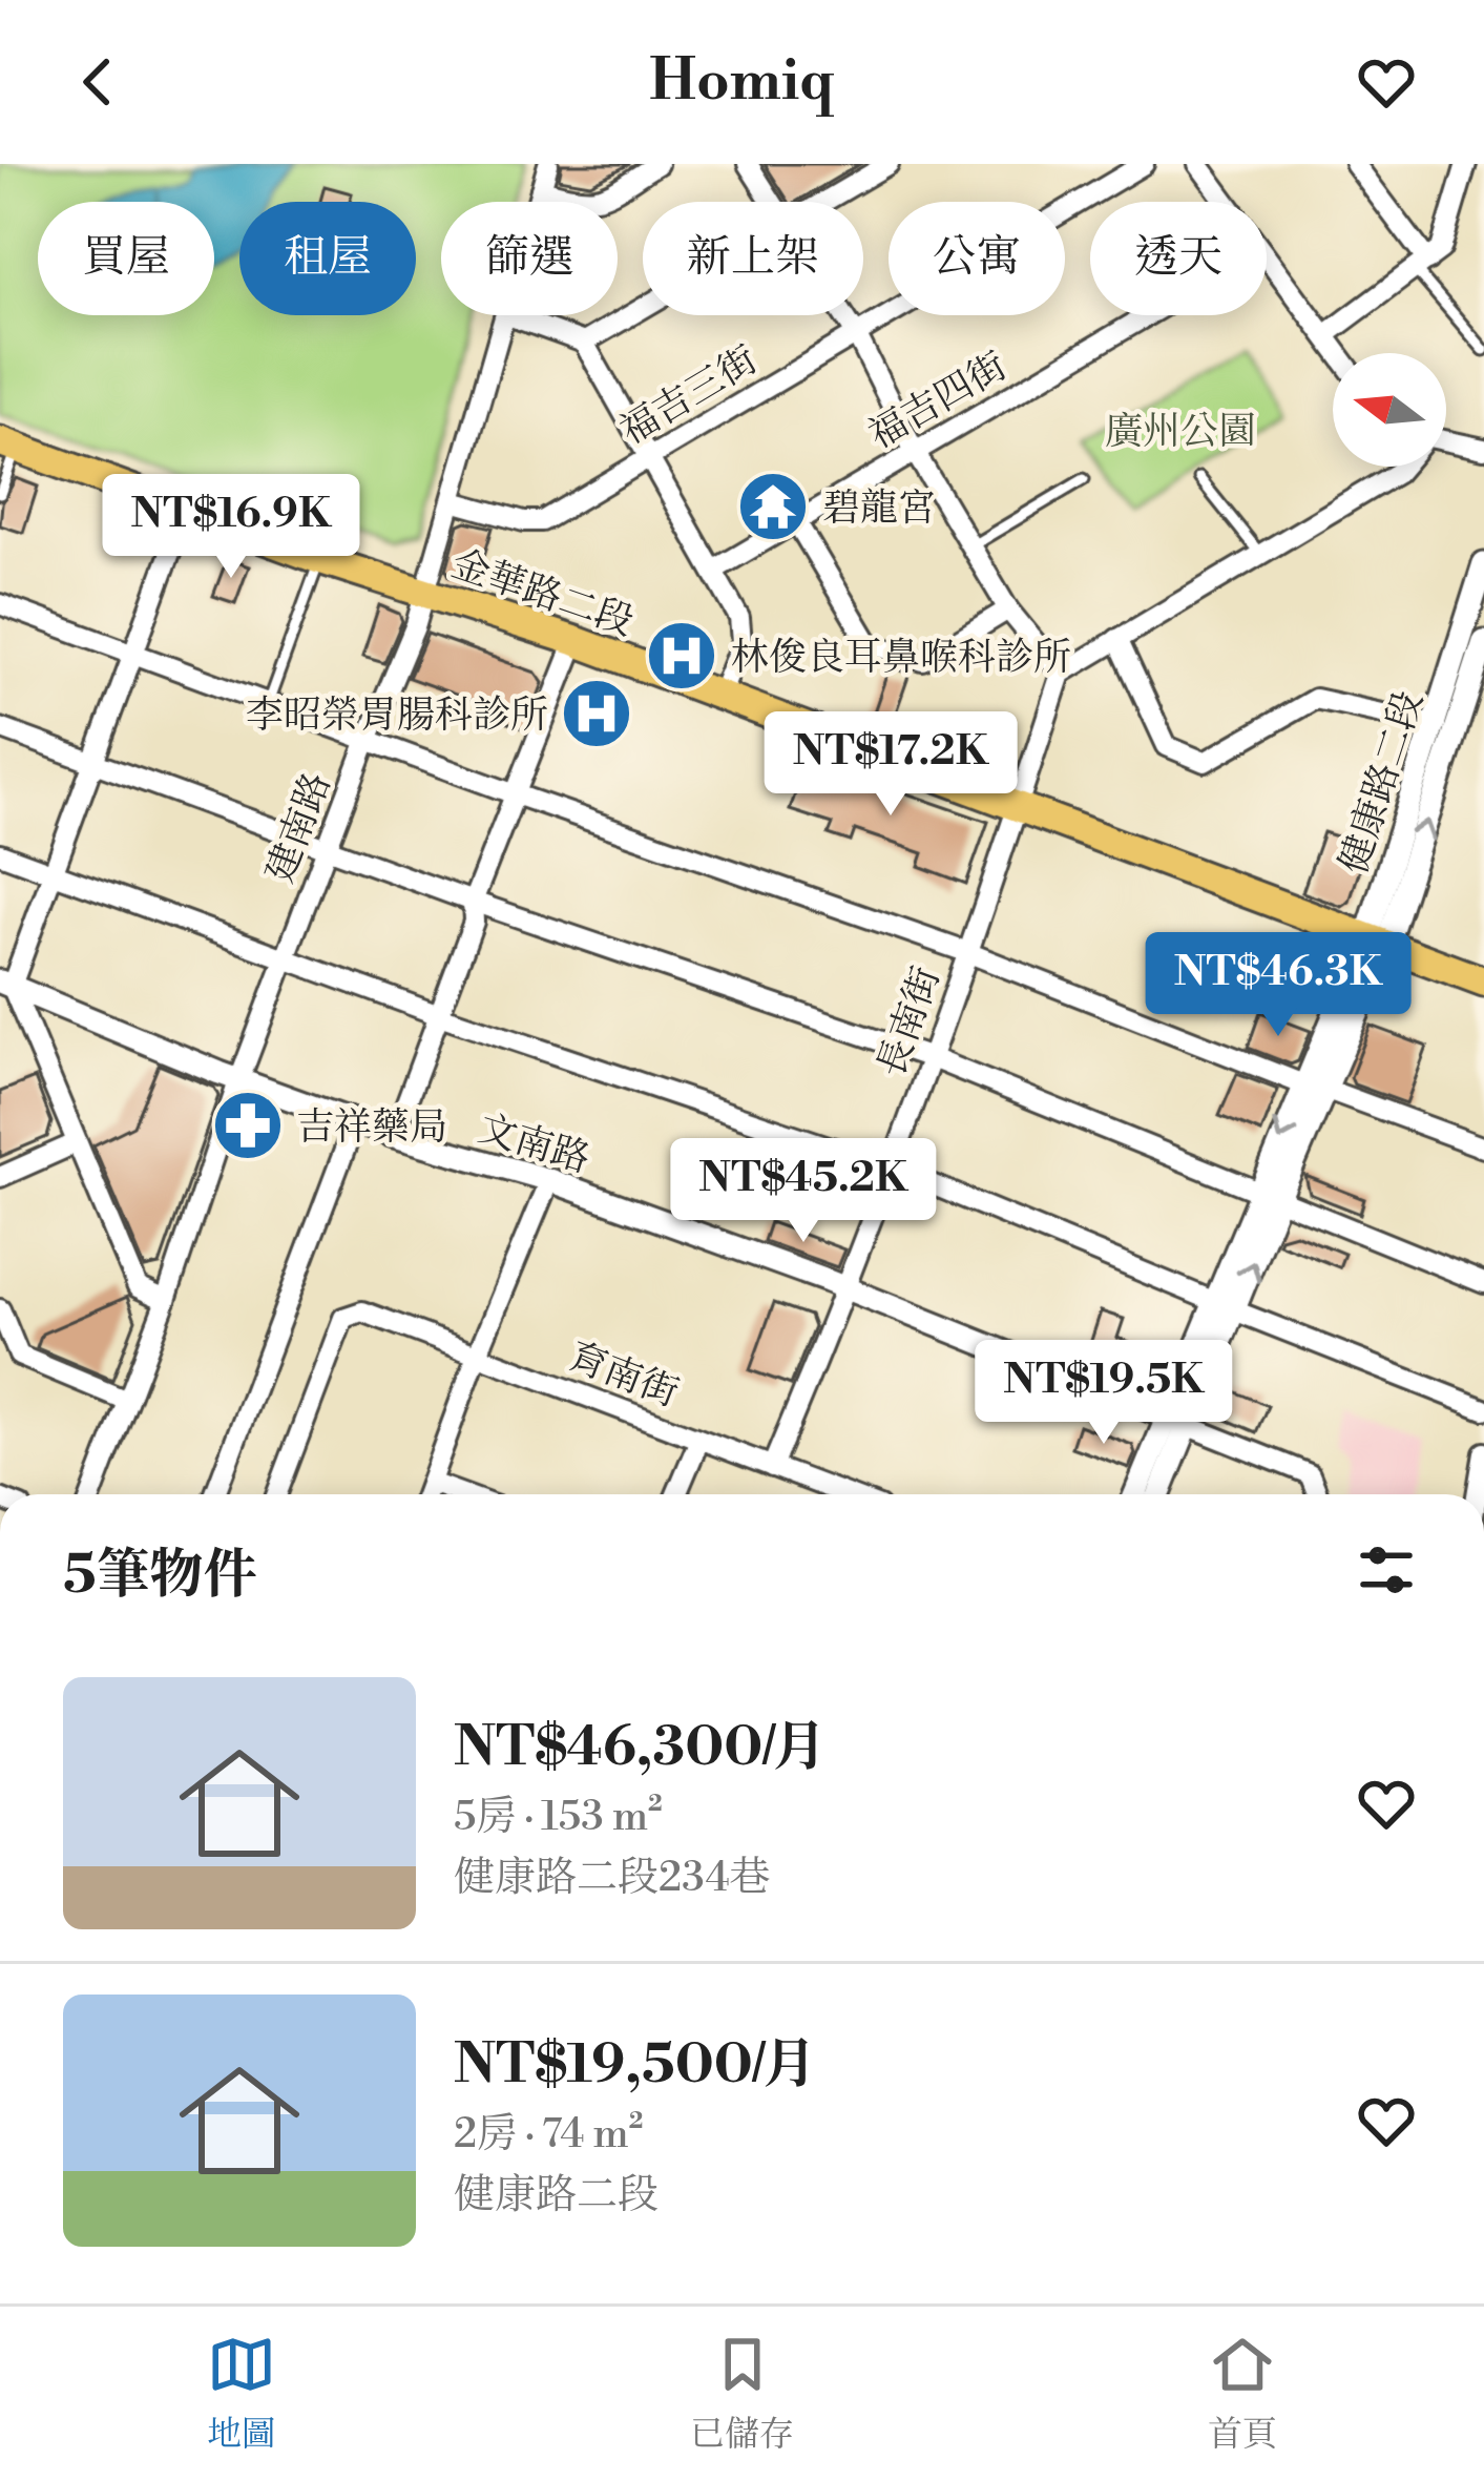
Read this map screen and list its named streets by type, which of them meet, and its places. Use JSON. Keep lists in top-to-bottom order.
{
  "streets": {
    "main road": ["金華路二段"],
    "street": [
      "福吉三街",
      "福吉四街",
      "健康路二段",
      "建南路",
      "長南街",
      "文南路",
      "育南街"
    ]
  },
  "crossings": [
    ["福吉三街", "建南路"],
    ["金華路二段", "健康路二段"],
    ["金華路二段", "建南路"],
    ["金華路二段", "長南街"],
    ["健康路二段", "文南路"],
    ["建南路", "文南路"],
    ["長南街", "文南路"],
    ["長南街", "育南街"]
  ],
  "parks": ["廣州公園"],
  "places": {
    "temple": ["碧龍宮"],
    "hospital": ["林俊良耳鼻喉科診所", "李昭榮胃腸科診所"],
    "pharmacy": ["吉祥藥局"]
  },
  "north": "left",
  "page": {
    "header": "Homiq",
    "chip": [
      "買屋",
      "租屋",
      "篩選",
      "新上架",
      "公寓",
      "透天"
    ],
    "price": [
      "NT$16.9K",
      "NT$17.2K",
      "NT$46.3K",
      "NT$45.2K",
      "NT$19.5K"
    ],
    "heading": "5筆物件",
    "list": [
      {
        "name": "NT$46,300/月",
        "note": "5房 · 153 m² · 健康路二段234巷"
      },
      {
        "name": "NT$19,500/月",
        "note": "2房 · 74 m² · 健康路二段"
      }
    ],
    "tabs": ["地圖", "已儲存", "首頁"]
  }
}
